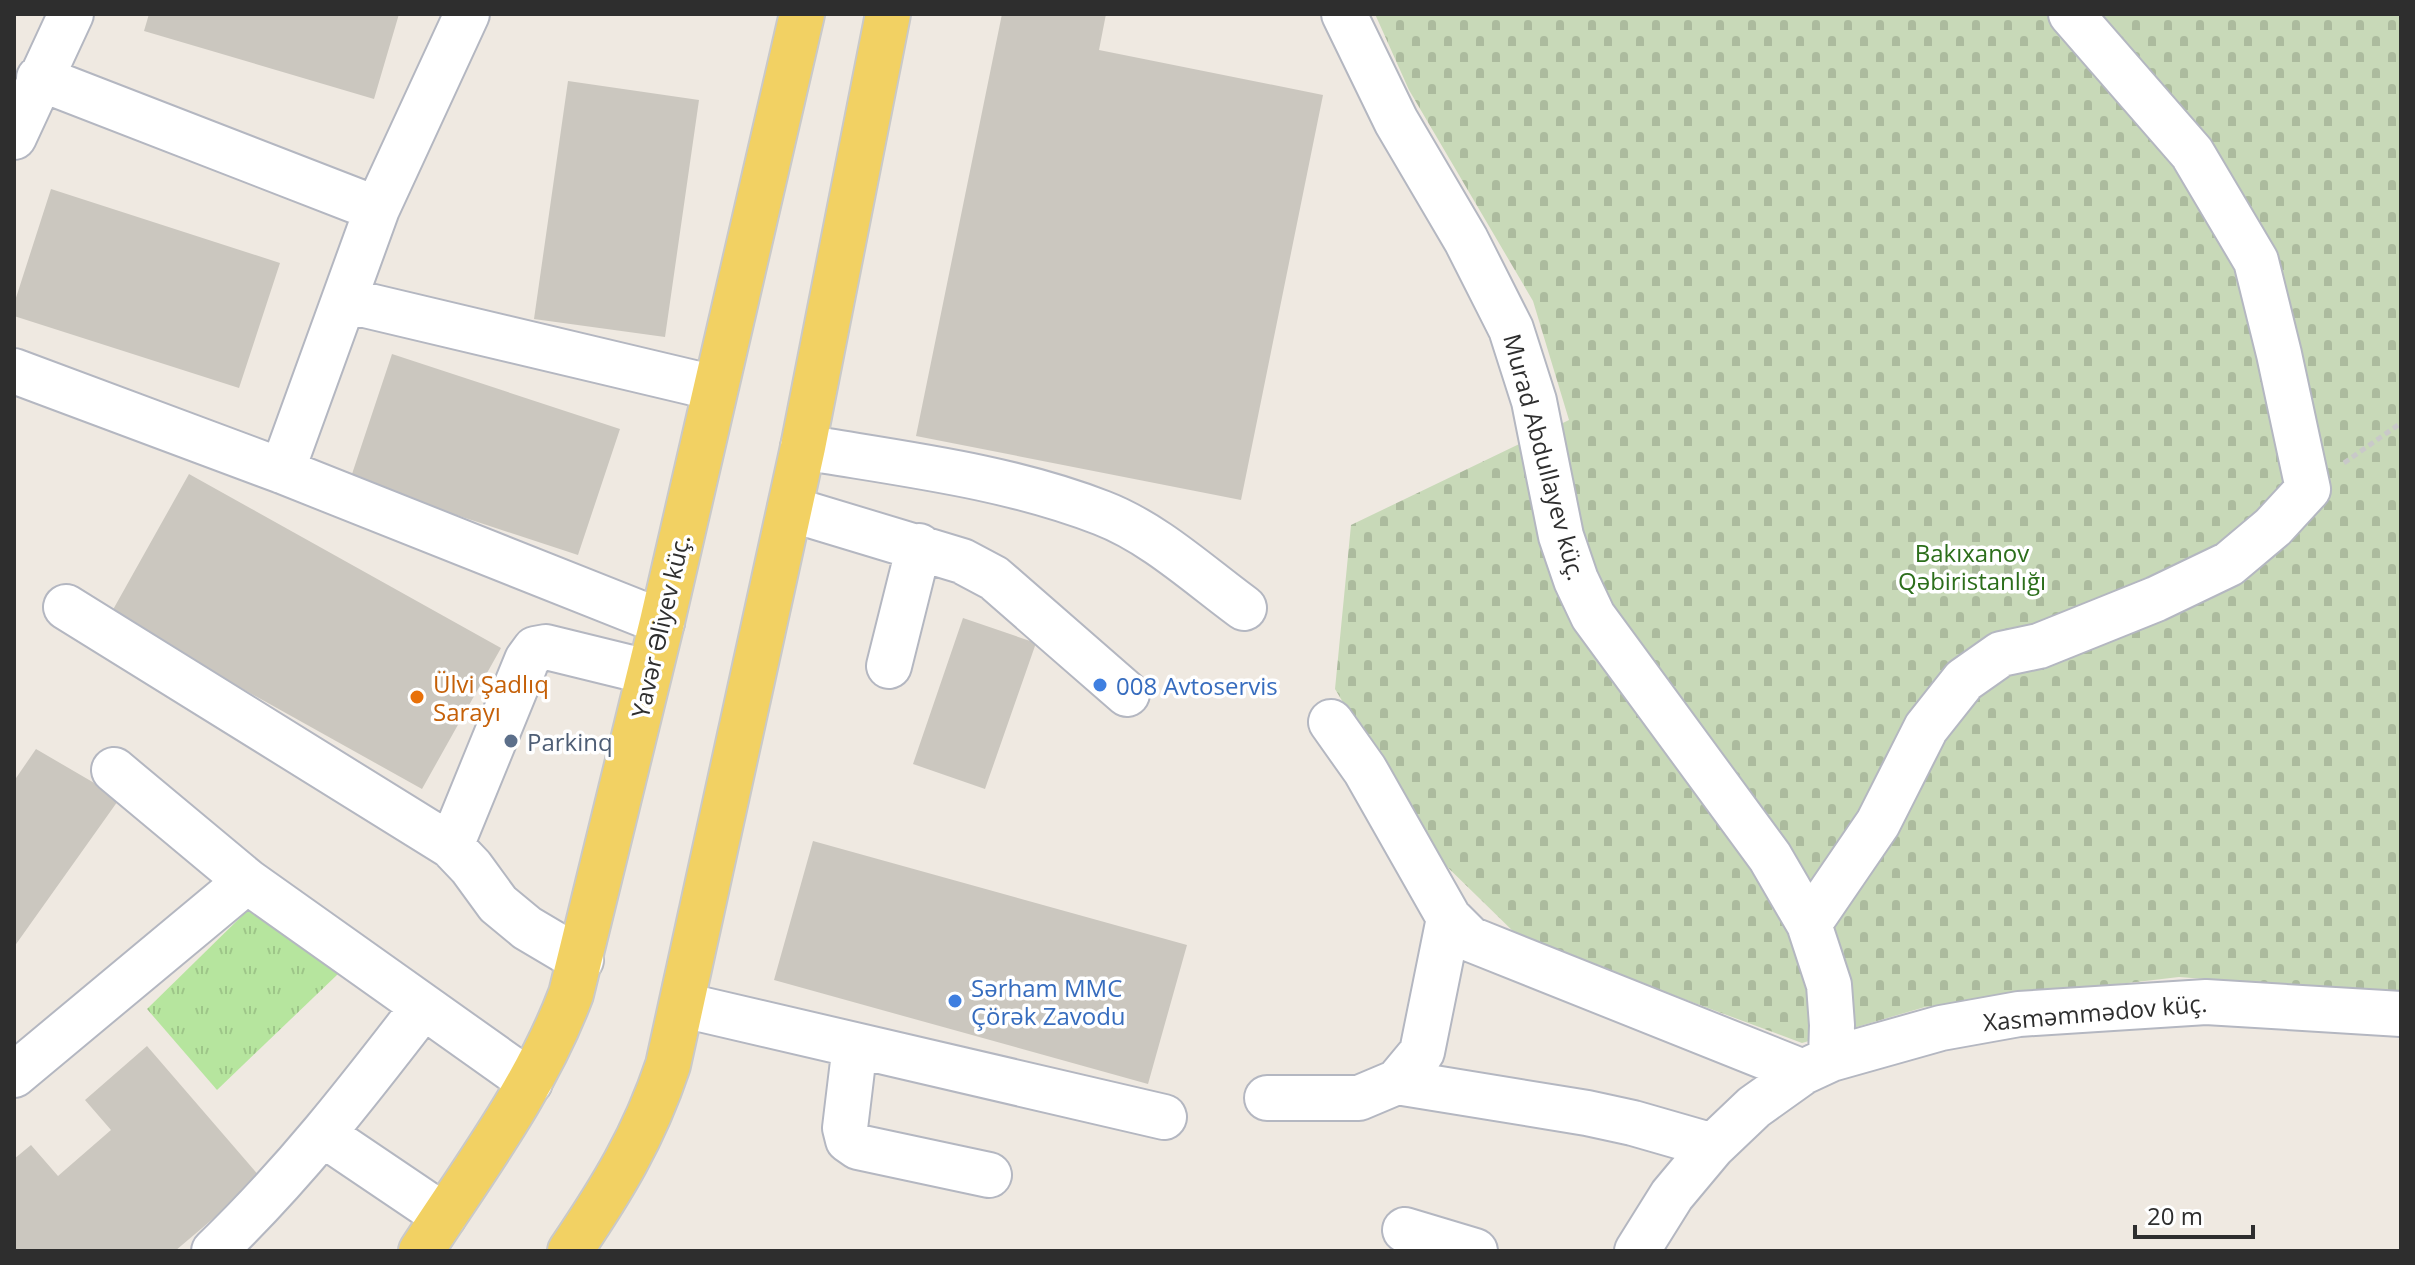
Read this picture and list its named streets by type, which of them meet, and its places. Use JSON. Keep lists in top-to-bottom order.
{
  "streets": {
    "main road": ["Yavər Əliyev küç."],
    "street": ["Murad Abdullayev küç.", "Xasməmmədov küç."]
  },
  "crossings": [
    ["Murad Abdullayev küç.", "Xasməmmədov küç."]
  ],
  "parks": ["Bakıxanov Qəbiristanlığı"],
  "places": [
    "008 Avtoservis",
    "Ülvi Şadlıq Sarayı",
    "Parkinq",
    "Sərham MMC Çörək Zavodu"
  ],
  "scale_bar": "20 m"
}
